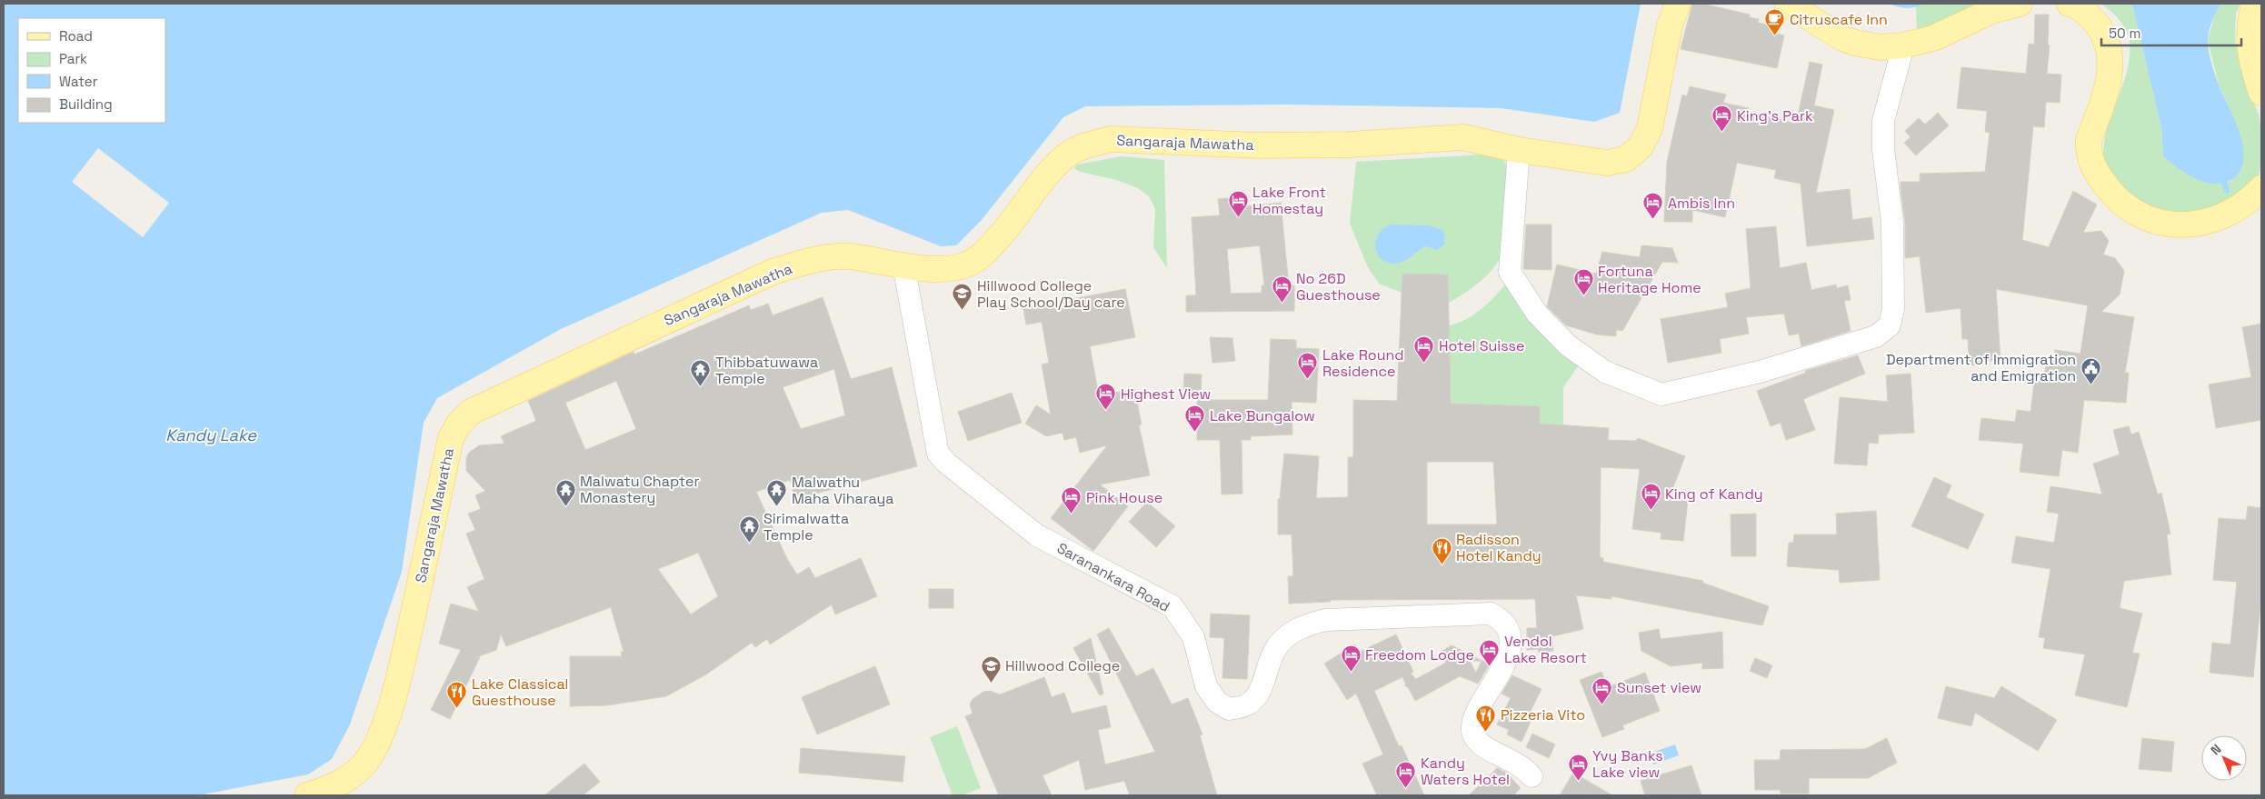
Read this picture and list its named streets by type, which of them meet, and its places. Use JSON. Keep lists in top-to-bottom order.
{
  "streets": {
    "main road": ["Sangaraja Mawatha"],
    "street": ["Saranankara Road"]
  },
  "crossings": [
    ["Sangaraja Mawatha", "Saranankara Road"]
  ],
  "water": ["Kandy Lake"],
  "places": {
    "cafe": ["Citruscafe Inn"],
    "hotel": [
      "King's Park",
      "Lake Front Homestay",
      "Ambis Inn",
      "Fortuna Heritage Home",
      "No 26D Guesthouse",
      "Hotel Suisse",
      "Lake Round Residence",
      "Highest View",
      "Lake Bungalow",
      "King of Kandy",
      "Pink House",
      "Vendol Lake Resort",
      "Freedom Lodge",
      "Sunset view",
      "Yvy Banks Lake view",
      "Kandy Waters Hotel"
    ],
    "school or university": ["Hillwood College Play School/Day care", "Hillwood College"],
    "public building": ["Department of Immigration and Emigration"],
    "temple": [
      "Thibbatuwawa Temple",
      "Malwatu Chapter Monastery",
      "Malwathu Maha Viharaya",
      "Sirimalwatta Temple"
    ],
    "restaurant": ["Radisson Hotel Kandy", "Lake Classical Guesthouse", "Pizzeria Vito"]
  },
  "legend": [
    "Road",
    "Park",
    "Water",
    "Building"
  ],
  "scale_bar": "50 m",
  "north": "top left"
}
